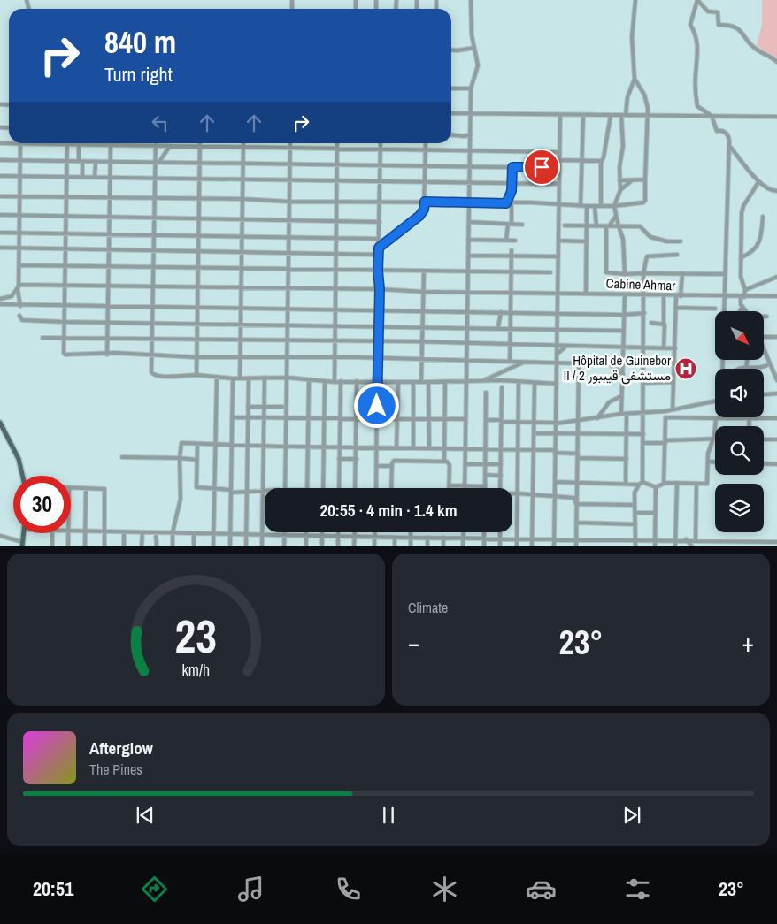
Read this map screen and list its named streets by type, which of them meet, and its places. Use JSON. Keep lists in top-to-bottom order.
{
  "streets": {
    "street": ["Cabine Ahmar"]
  },
  "places": {
    "hospital": ["Hôpital de Guinebor II / مستشفى قيببور 2"]
  },
  "north": "bottom right",
  "page": {
    "turn": ["840 m", "Turn right"],
    "limit": "30",
    "trip": "20:55 · 4 min · 1.4 km",
    "tile": "Climate",
    "heat": ["−", "23°", "+"],
    "song": ["Afterglow", "The Pines"],
    "tabs": ["20:51", "23°"],
    "gauge": ["23", "km/h"]
  }
}
